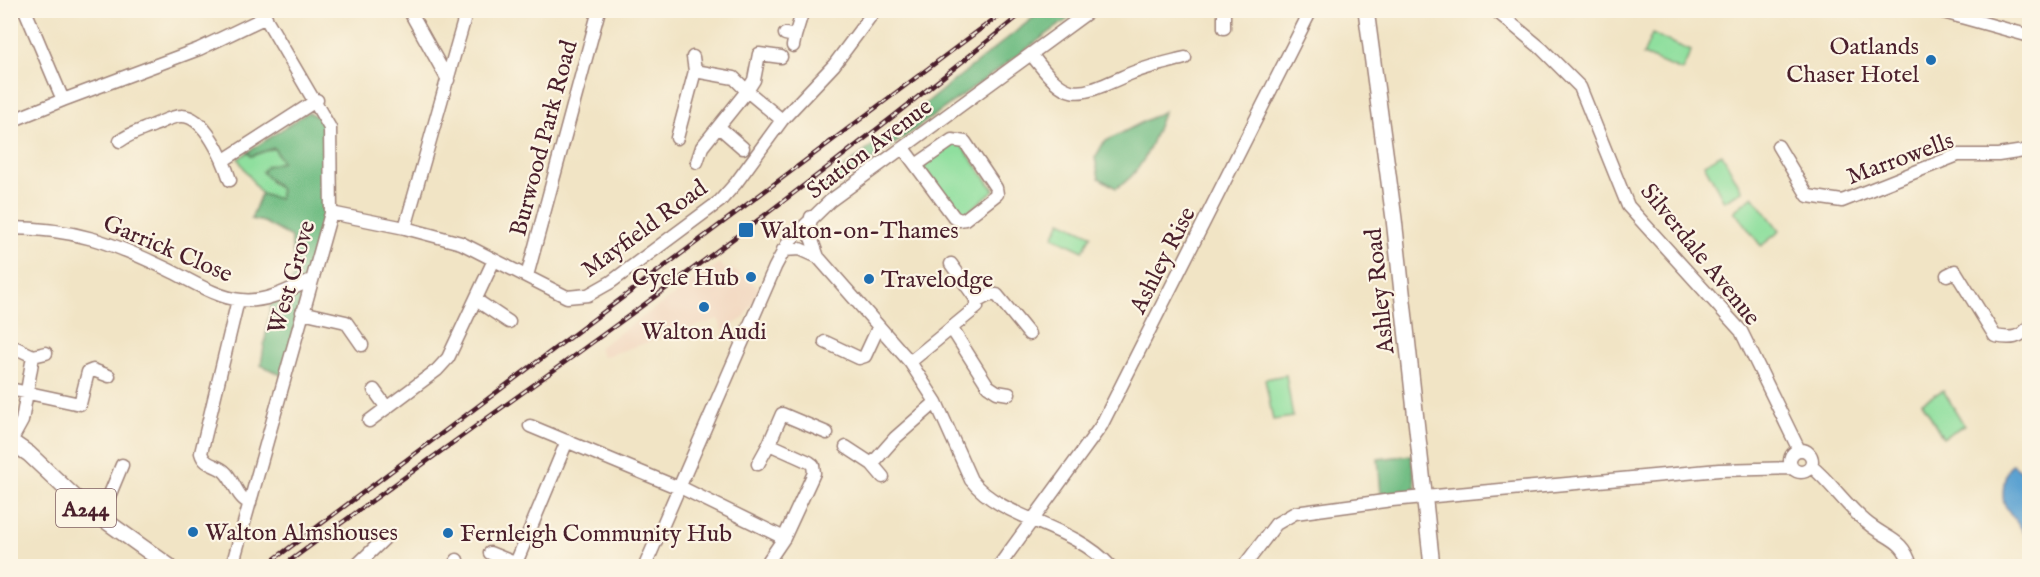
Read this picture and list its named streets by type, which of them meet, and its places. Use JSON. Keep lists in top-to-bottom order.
{
  "streets": {
    "main road": ["Ashley Road", "A244"],
    "street": [
      "Burwood Park Road",
      "Station Avenue",
      "Marrowells",
      "Mayfield Road",
      "Garrick Close",
      "Silverdale Avenue",
      "Ashley Rise",
      "West Grove"
    ]
  },
  "crossings": [
    ["Burwood Park Road", "Mayfield Road"],
    ["Mayfield Road", "West Grove"],
    ["Garrick Close", "West Grove"]
  ],
  "places": {
    "other": [
      "Oatlands Chaser Hotel",
      "Cycle Hub",
      "Travelodge",
      "Walton Audi",
      "Walton Almshouses",
      "Fernleigh Community Hub"
    ],
    "transit": ["Walton-on-Thames"]
  }
}
